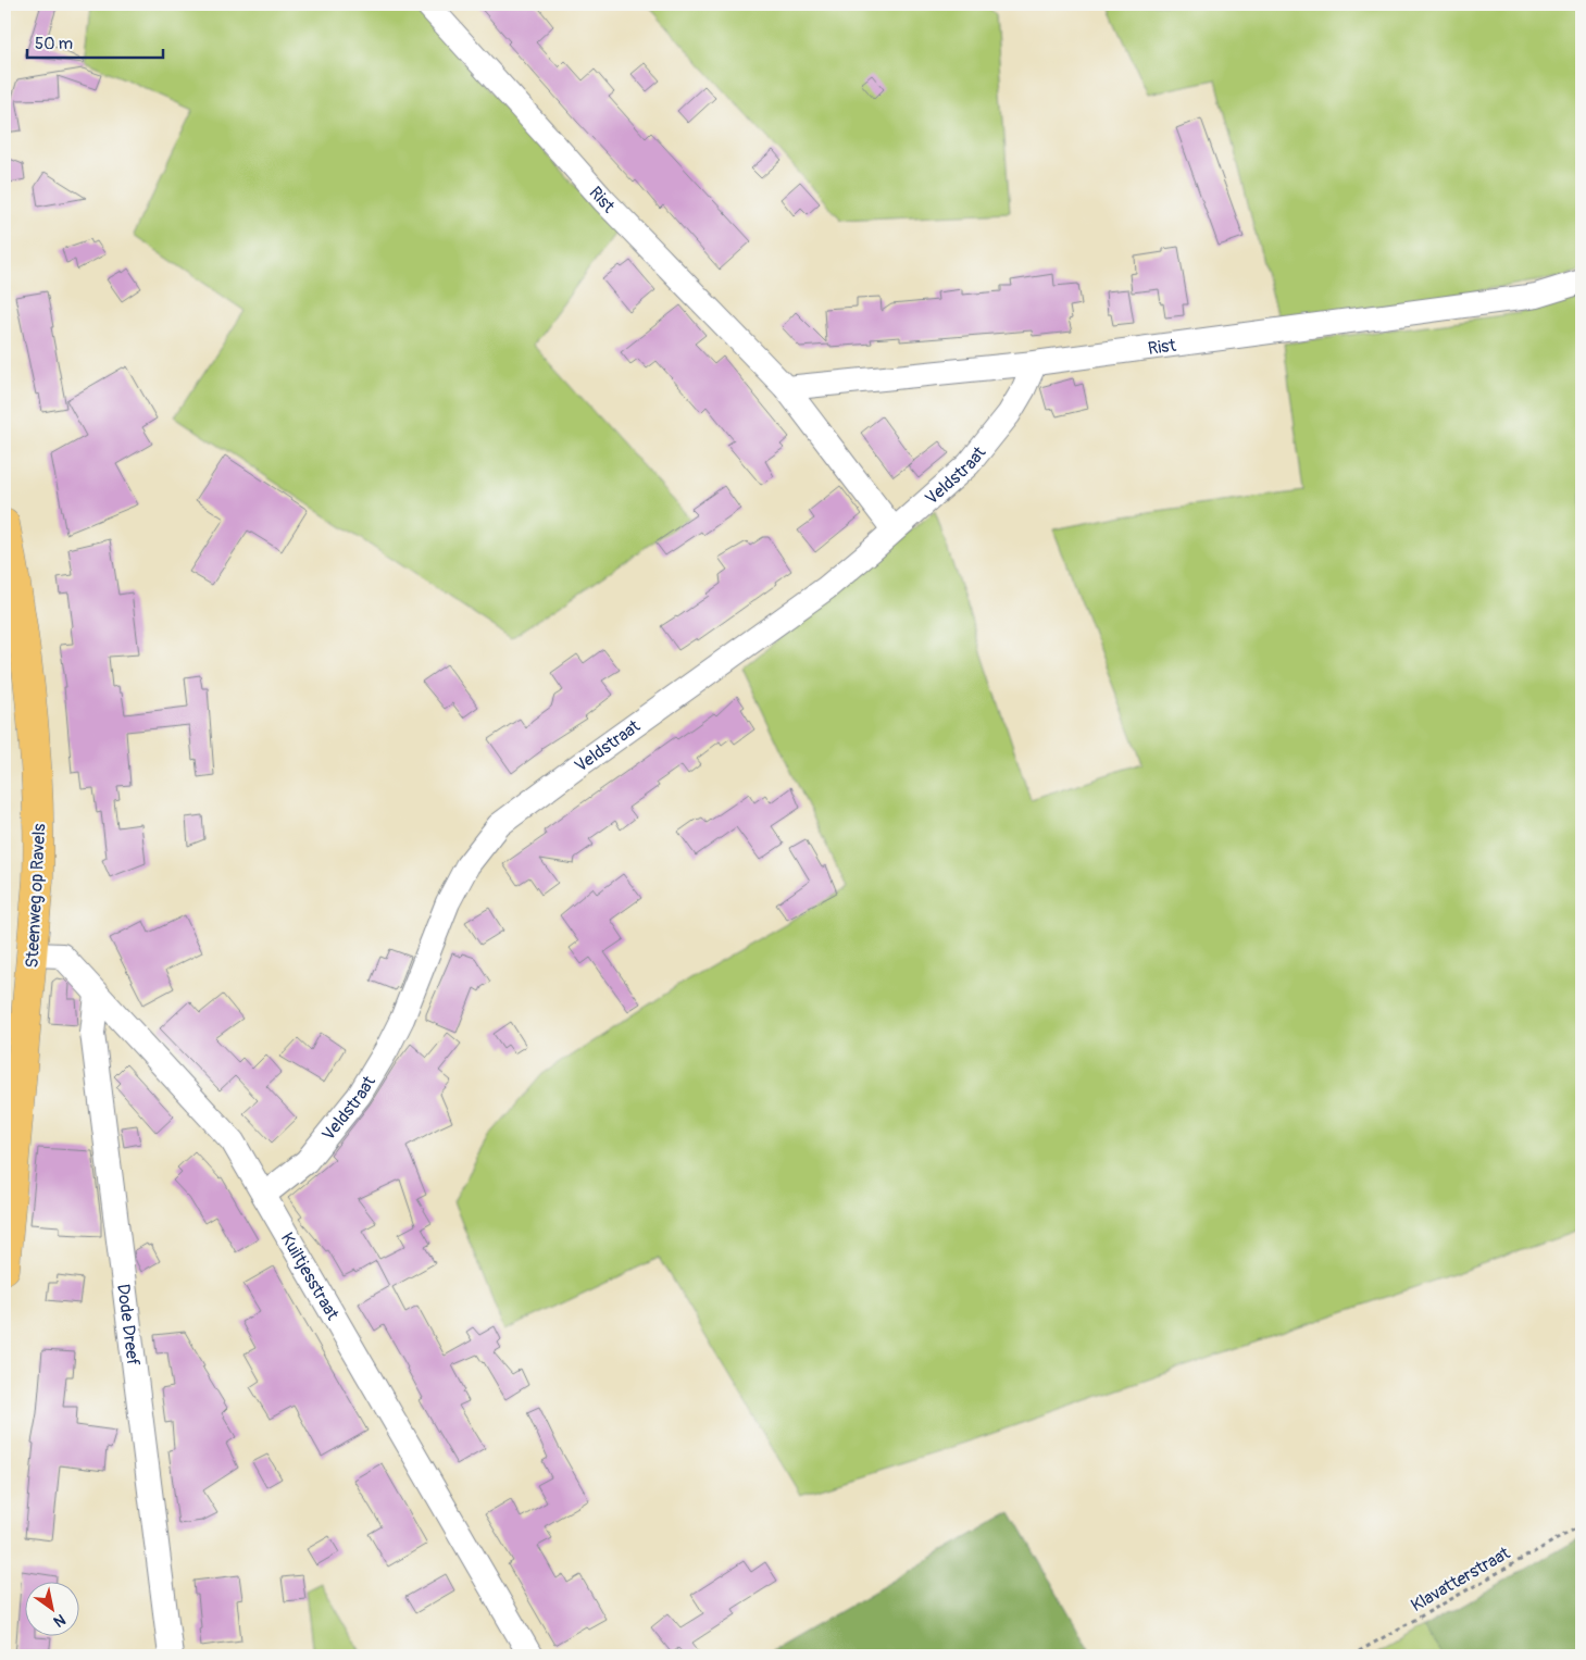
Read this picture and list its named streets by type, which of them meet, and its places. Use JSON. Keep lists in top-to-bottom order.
{
  "streets": {
    "main road": ["Steenweg op Ravels"],
    "street": [
      "Rist",
      "Veldstraat",
      "Kuiltjesstraat",
      "Dode Dreef"
    ],
    "path": ["Klavatterstraat"]
  },
  "crossings": [
    ["Rist", "Veldstraat"],
    ["Veldstraat", "Kuiltjesstraat"],
    ["Steenweg op Ravels", "Kuiltjesstraat"],
    ["Kuiltjesstraat", "Dode Dreef"]
  ],
  "scale_bar": "50 m",
  "north": "bottom right"
}
